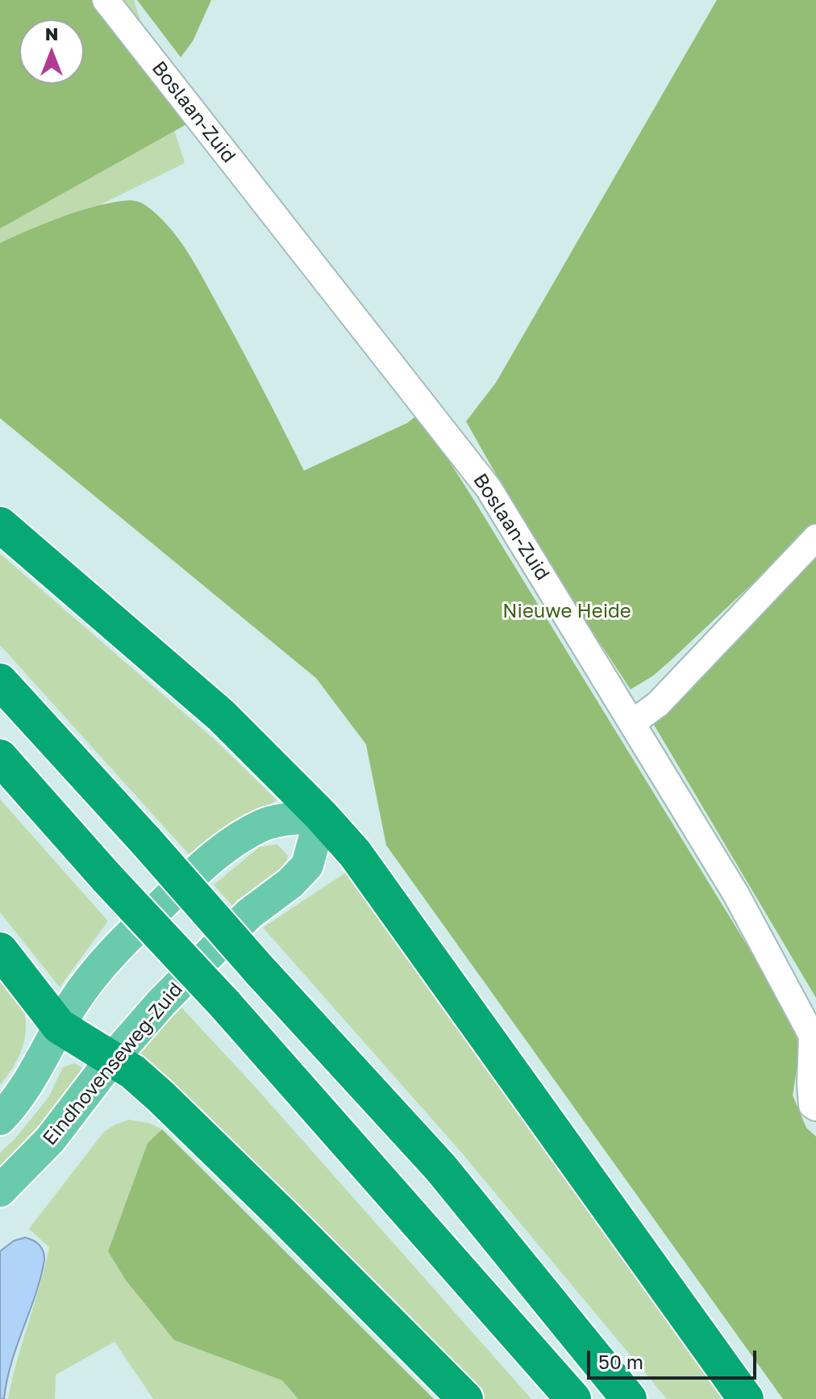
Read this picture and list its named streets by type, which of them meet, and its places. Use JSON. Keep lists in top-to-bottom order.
{
  "streets": {
    "main road": ["Eindhovenseweg-Zuid"],
    "street": ["Boslaan-Zuid"]
  },
  "parks": ["Nieuwe Heide"],
  "scale_bar": "50 m",
  "north": "top"
}
